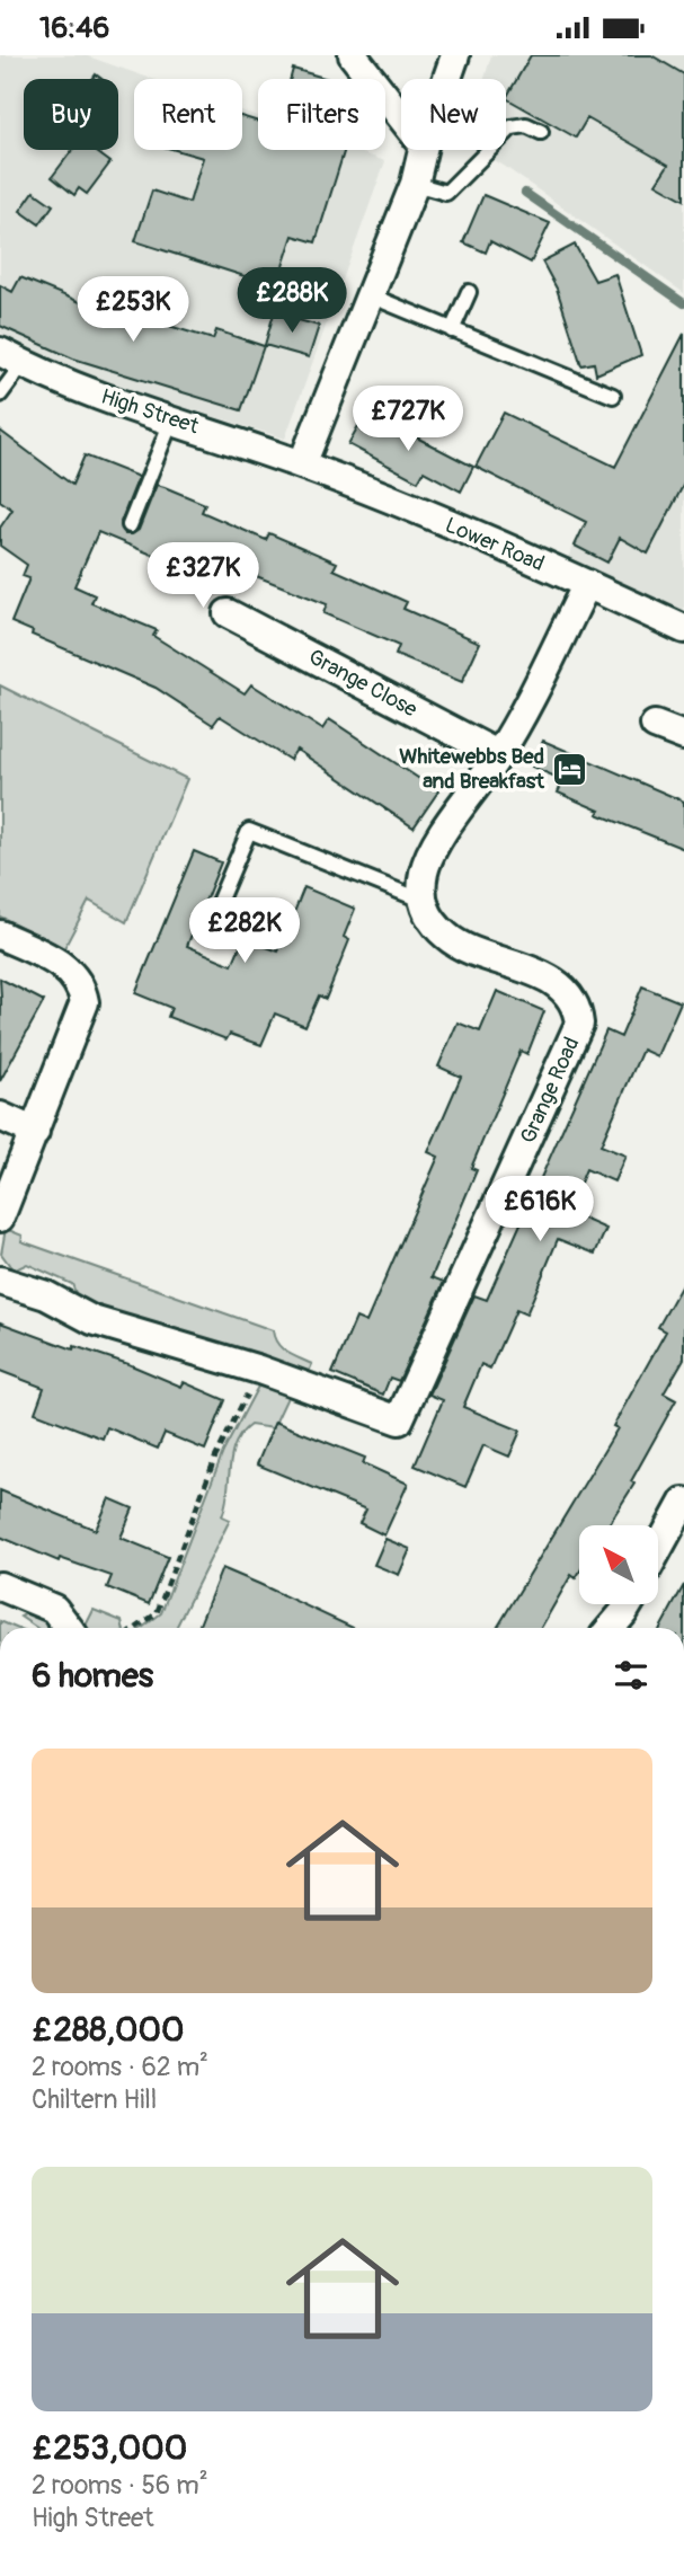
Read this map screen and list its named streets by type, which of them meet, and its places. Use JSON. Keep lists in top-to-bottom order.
{
  "streets": {
    "street": [
      "High Street",
      "Lower Road",
      "Grange Close",
      "Grange Road"
    ]
  },
  "crossings": [
    ["High Street", "Lower Road"]
  ],
  "places": {
    "hotel": ["Whitewebbs Bed and Breakfast"]
  },
  "north": "top left",
  "page": {
    "status": "16:46",
    "chip": [
      "Buy",
      "Rent",
      "Filters",
      "New"
    ],
    "price": [
      "£288K",
      "£253K",
      "£727K",
      "£327K",
      "£282K",
      "£616K"
    ],
    "heading": "6 homes",
    "list": [
      {
        "name": "£288,000",
        "note": "2 rooms · 62 m² · Chiltern Hill"
      },
      {
        "name": "£253,000",
        "note": "2 rooms · 56 m² · High Street"
      }
    ]
  }
}
